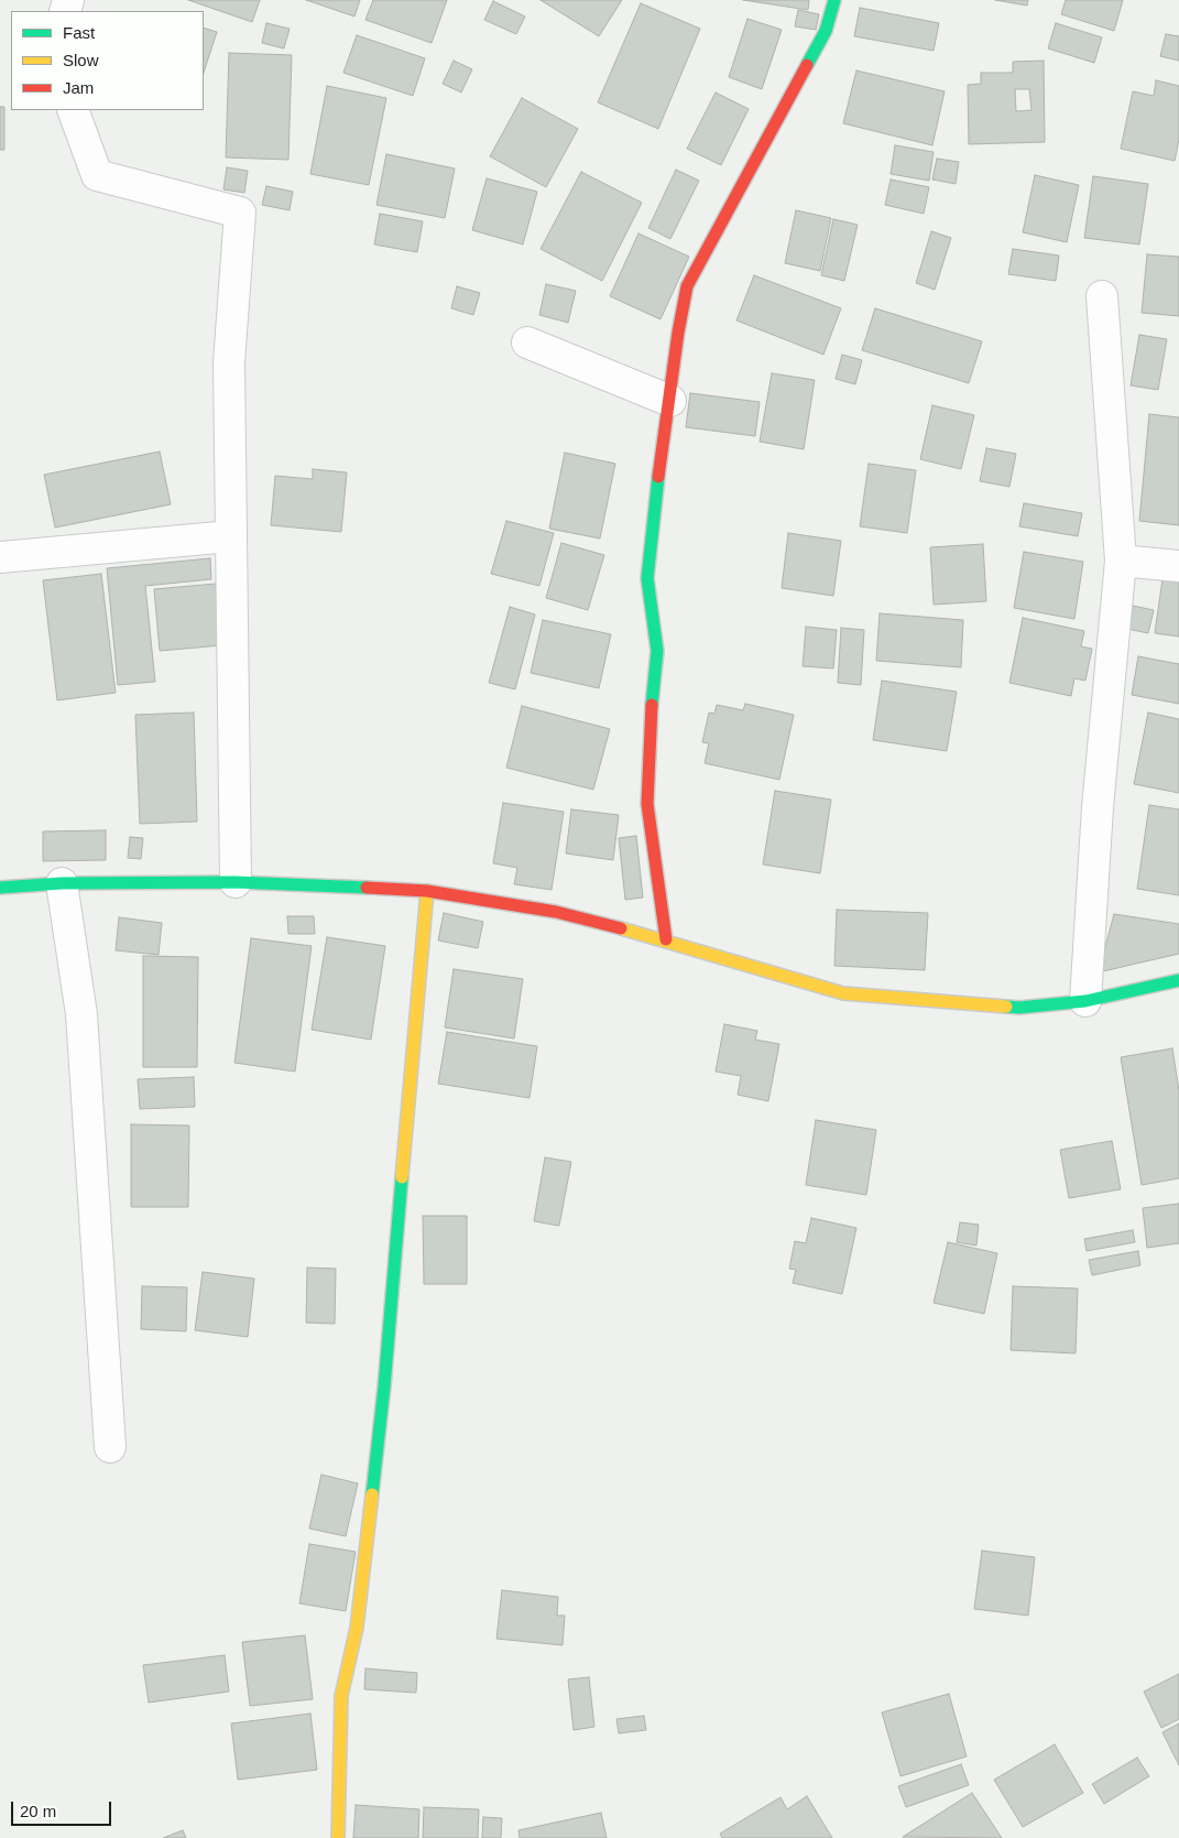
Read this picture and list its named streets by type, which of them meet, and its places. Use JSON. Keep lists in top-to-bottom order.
{
  "legend": ["Fast", "Slow", "Jam"],
  "scale_bar": "20 m"
}
